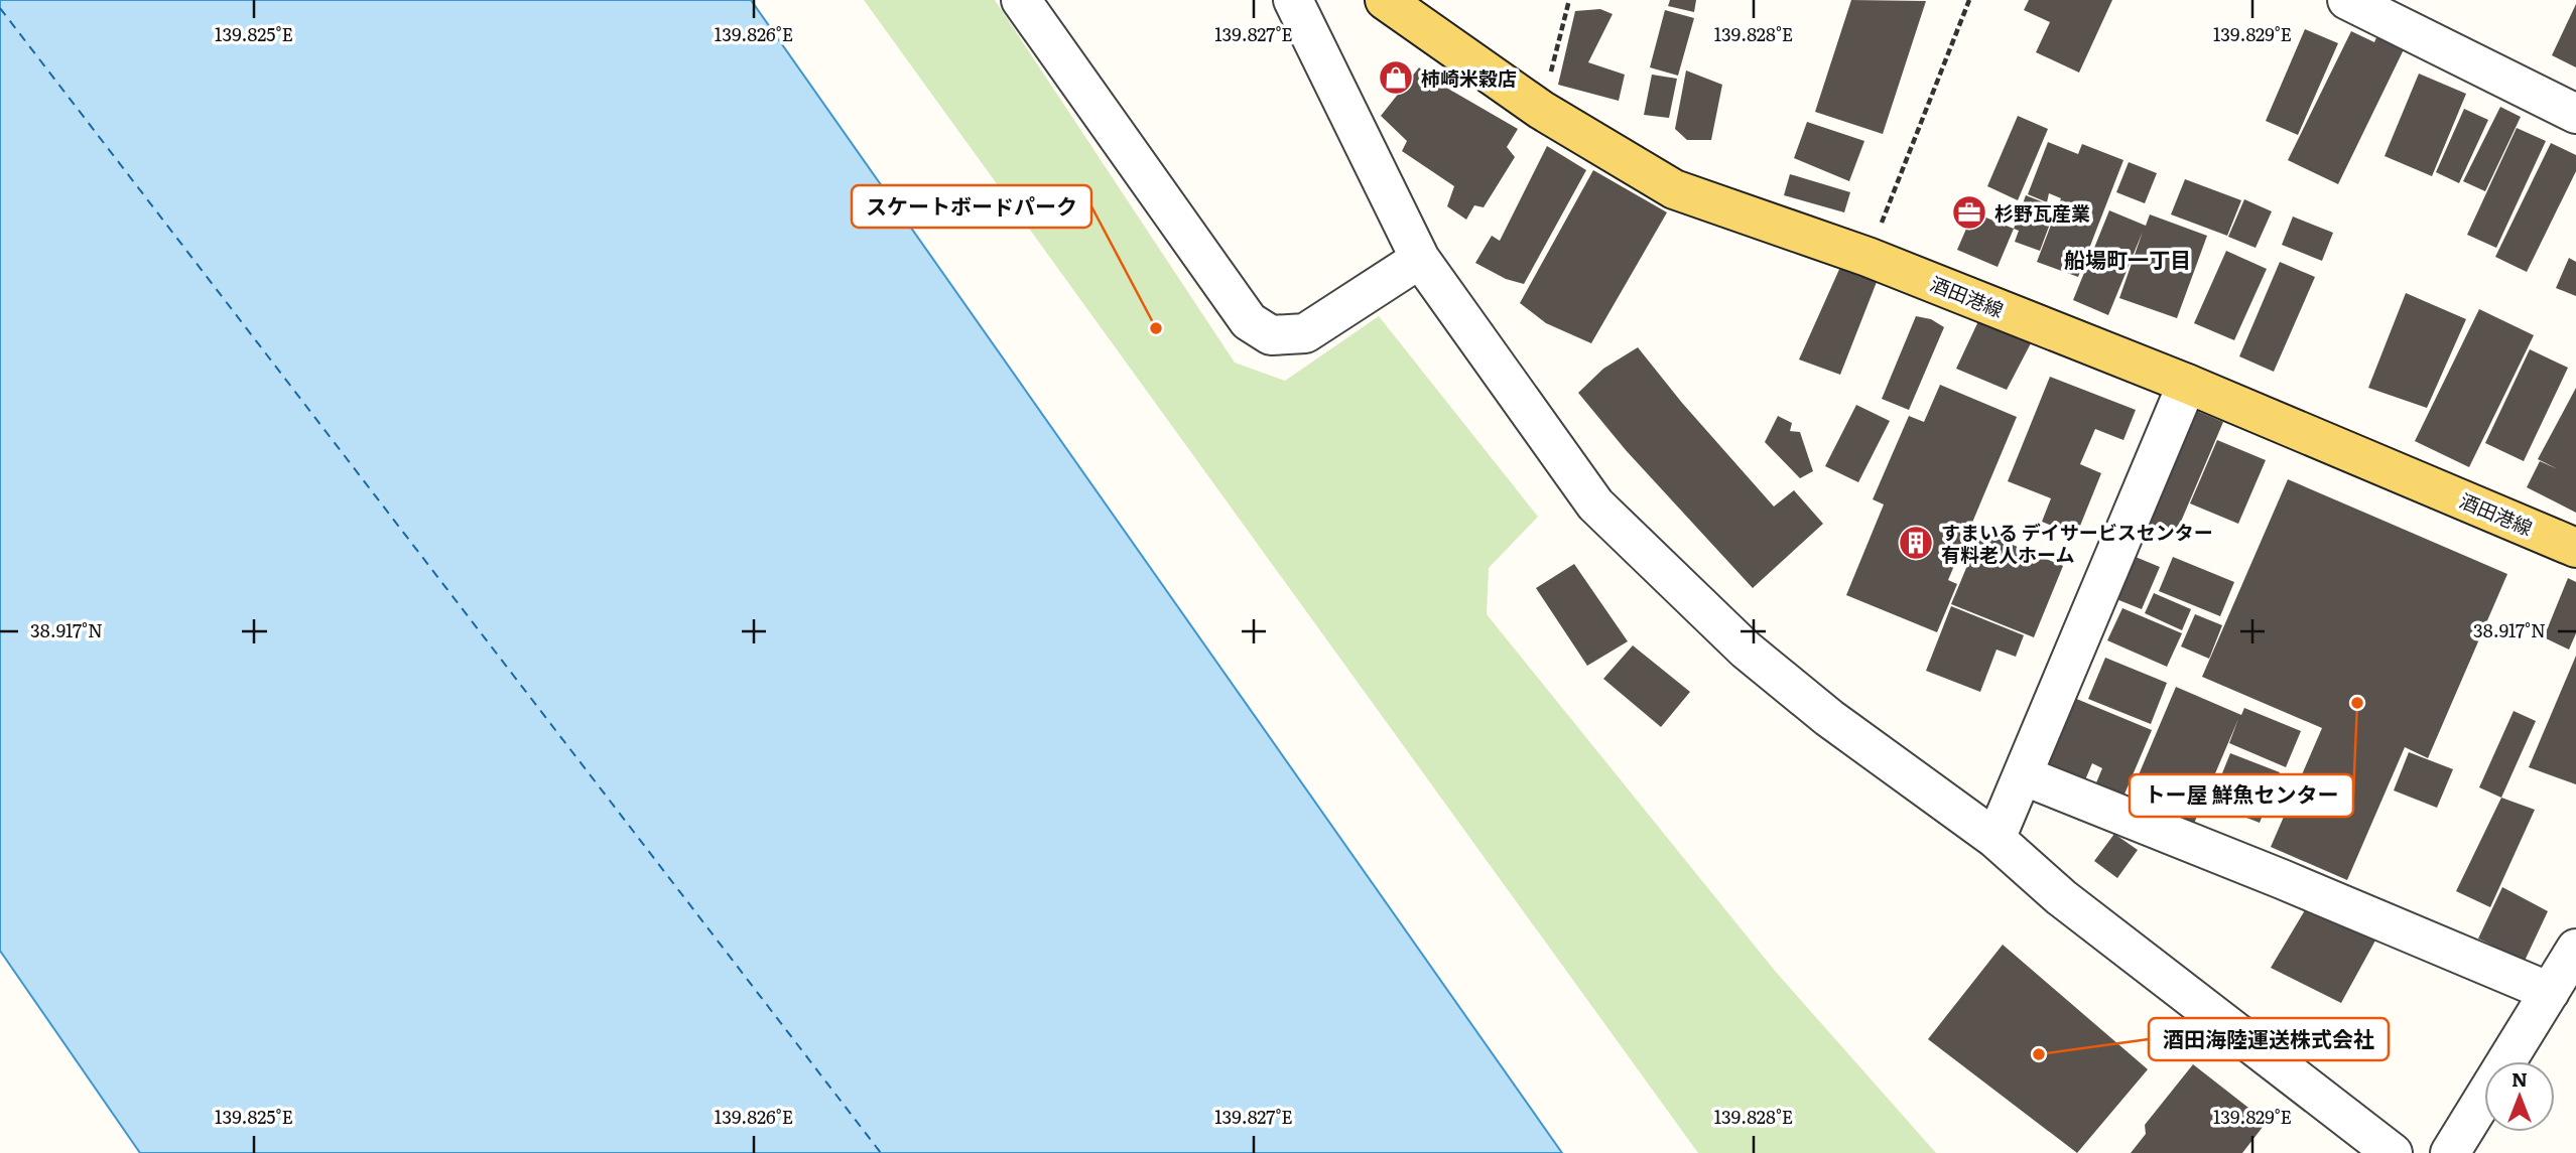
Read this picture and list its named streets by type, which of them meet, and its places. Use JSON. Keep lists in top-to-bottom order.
{
  "streets": {
    "main road": ["酒田港線"]
  },
  "districts": ["船場町一丁目"],
  "places": {
    "shop": ["柿崎米穀店"],
    "office": ["杉野瓦産業"],
    "other": ["スケートボードパーク", "トー屋 鮮魚センター", "酒田海陸運送株式会社"],
    "building": ["すまいる デイサービスセンター 有料老人ホーム"]
  },
  "north": "top",
  "coordinates": [
    "139.825°E",
    "139.826°E",
    "139.827°E",
    "139.828°E",
    "139.829°E",
    "38.917°N"
  ]
}
